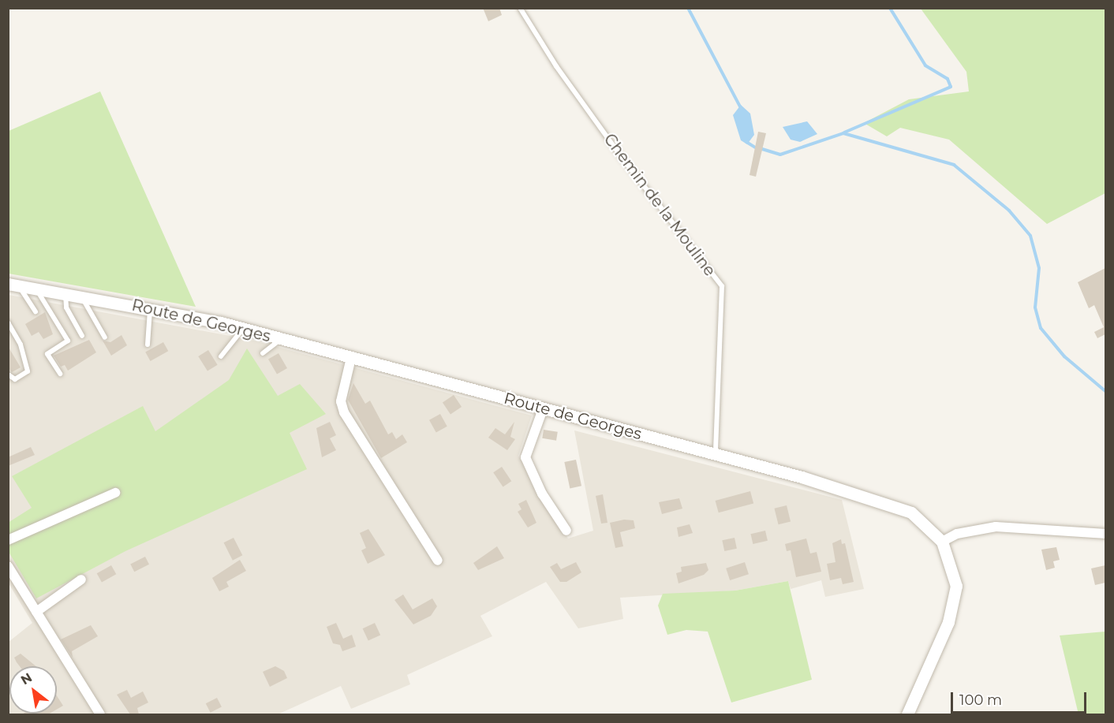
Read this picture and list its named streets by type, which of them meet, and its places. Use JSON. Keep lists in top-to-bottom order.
{
  "streets": {
    "street": ["Route de Georges"],
    "lane": ["Chemin de la Mouline"]
  },
  "crossings": [
    ["Chemin de la Mouline", "Route de Georges"]
  ],
  "scale_bar": "100 m",
  "north": "top left"
}
